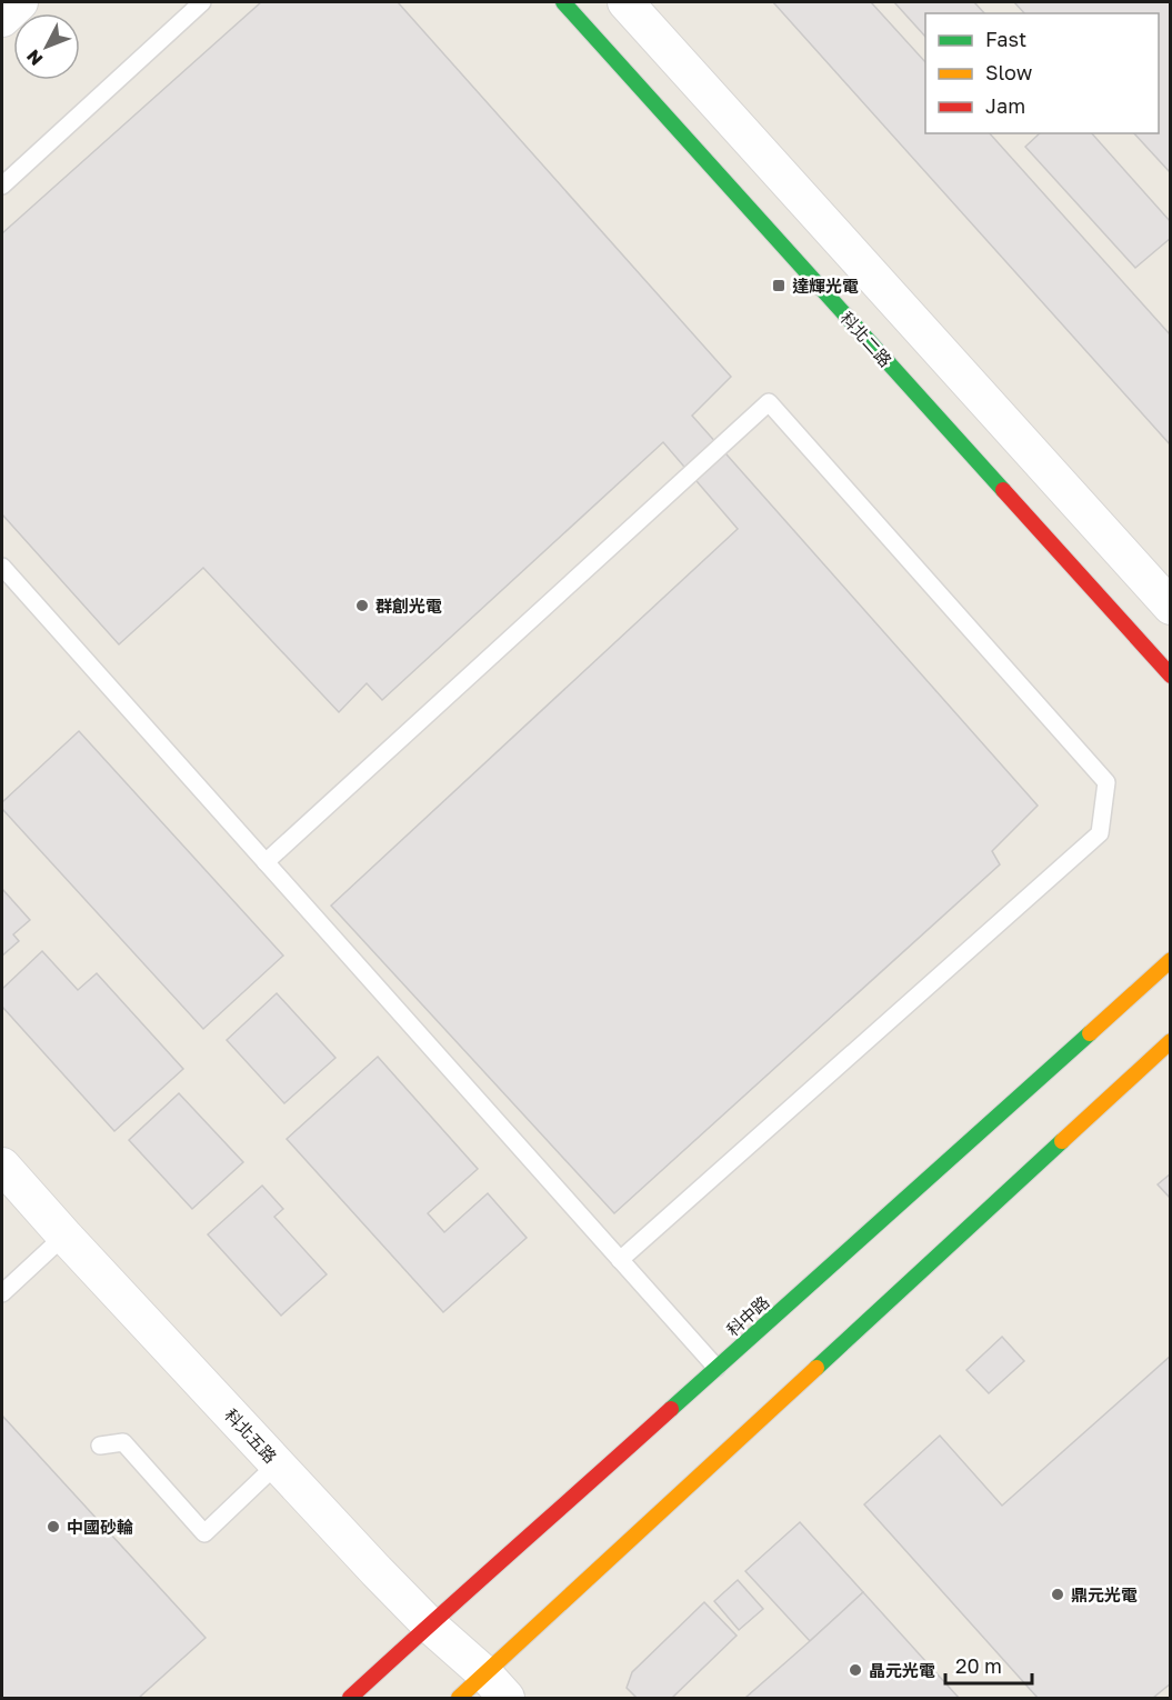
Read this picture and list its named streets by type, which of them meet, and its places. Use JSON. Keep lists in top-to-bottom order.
{
  "streets": {
    "street": ["科北二路", "科中路", "科北五路"]
  },
  "crossings": [
    ["科中路", "科北五路"]
  ],
  "places": {
    "transit": ["達輝光電"],
    "other": [
      "群創光電",
      "中國砂輪",
      "鼎元光電",
      "晶元光電"
    ]
  },
  "legend": ["Fast", "Slow", "Jam"],
  "scale_bar": "20 m",
  "north": "bottom left"
}
